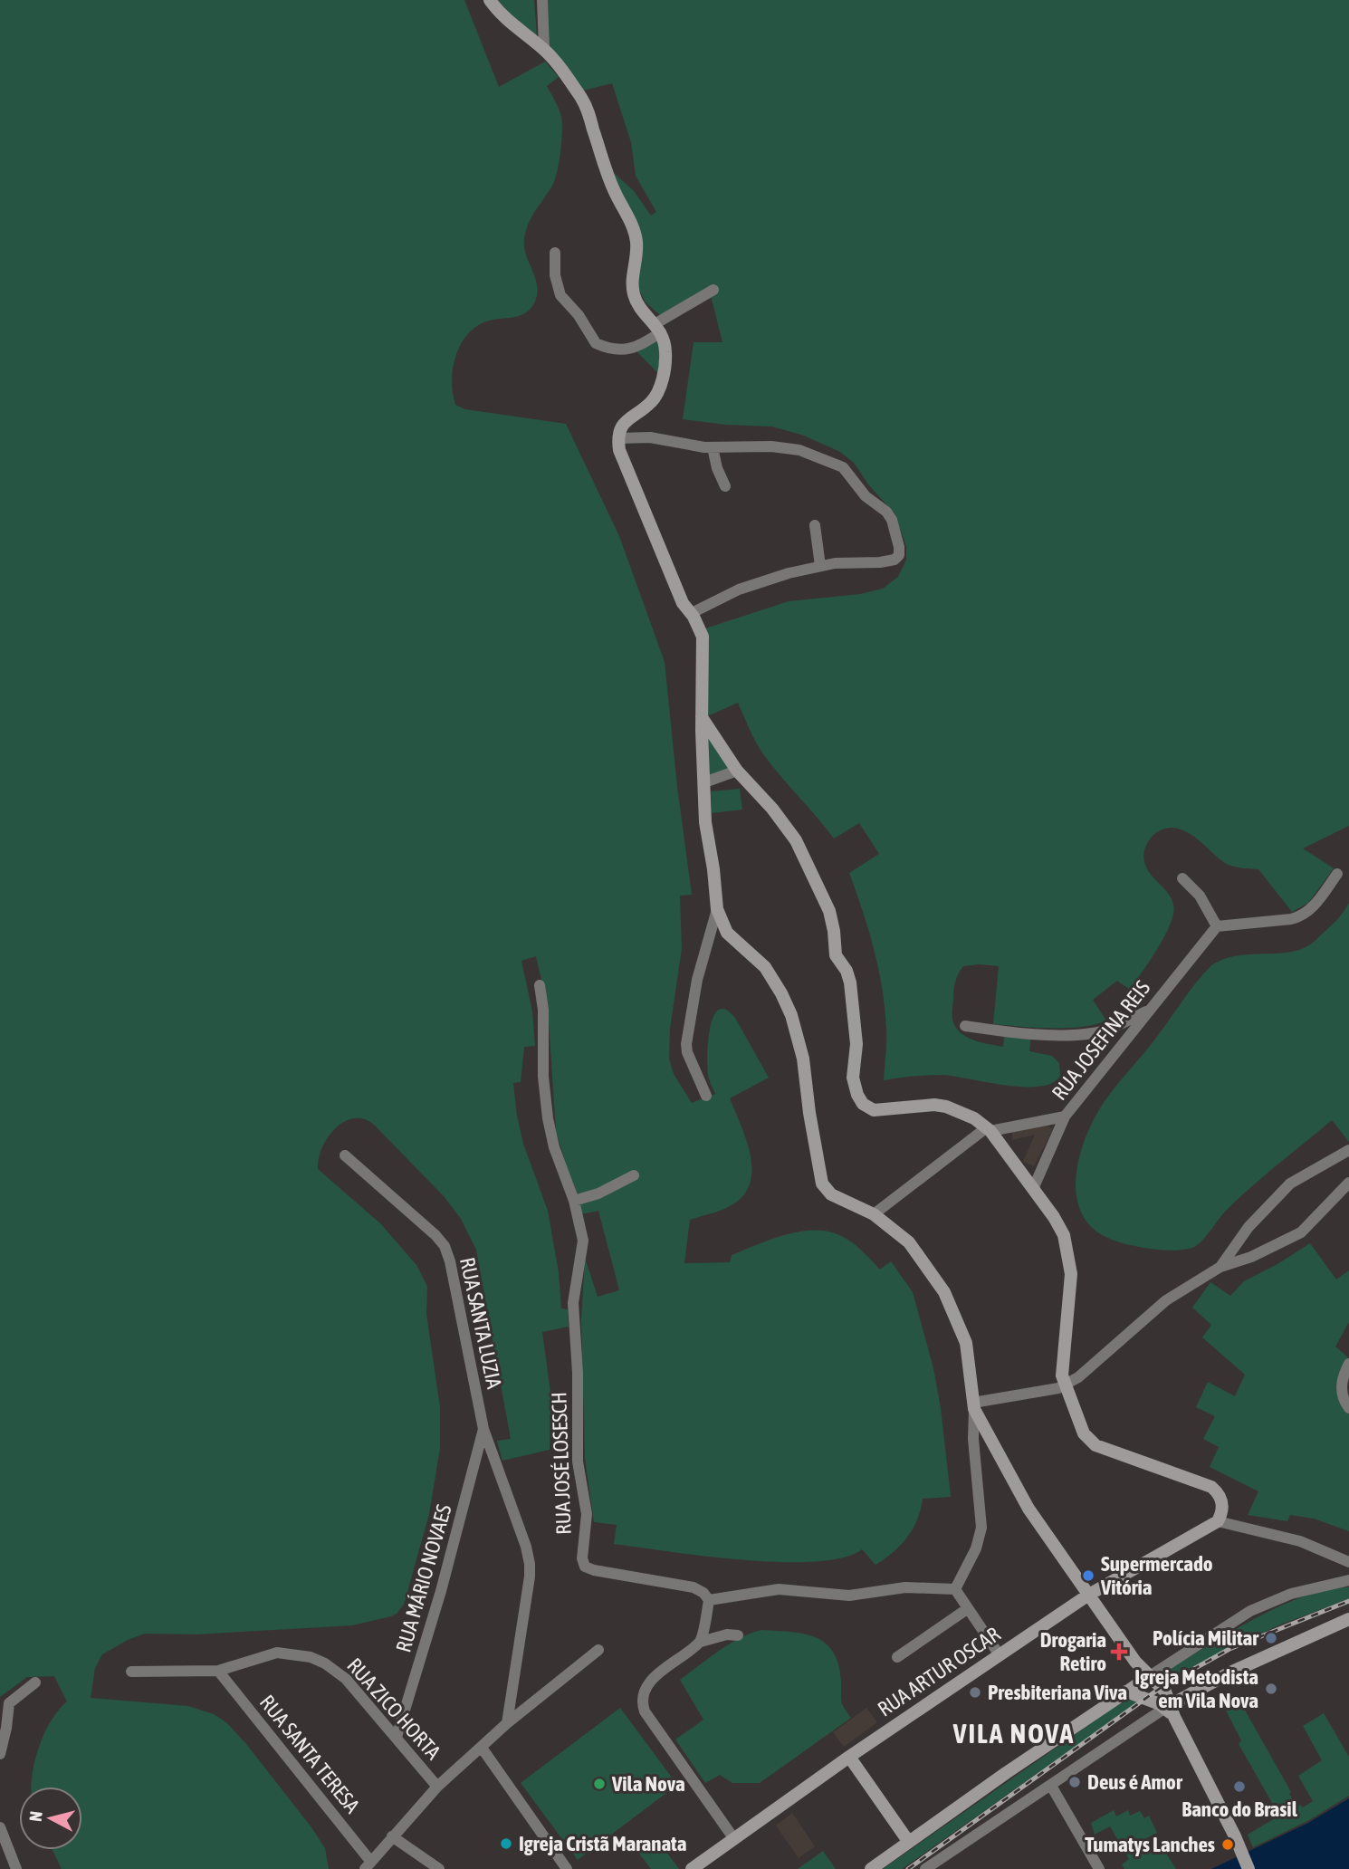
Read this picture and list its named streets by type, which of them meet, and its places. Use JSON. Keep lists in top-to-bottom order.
{
  "streets": {
    "street": [
      "RUA JOSEFINA REIS",
      "RUA SANTA LUZIA",
      "RUA JOSÉ LOSESCH",
      "RUA MÁRIO NOVAES",
      "RUA ARTUR OSCAR",
      "RUA ZICO HORTA",
      "RUA SANTA TERESA"
    ]
  },
  "crossings": [
    ["RUA SANTA LUZIA", "RUA MÁRIO NOVAES"],
    ["RUA MÁRIO NOVAES", "RUA ZICO HORTA"],
    ["RUA ZICO HORTA", "RUA SANTA TERESA"]
  ],
  "districts": ["VILA NOVA"],
  "places": {
    "other": [
      "Supermercado Vitória",
      "Polícia Militar",
      "Igreja Metodista em Vila Nova",
      "Presbiteriana Viva",
      "Deus é Amor",
      "Vila Nova",
      "Banco do Brasil",
      "Igreja Cristã Maranata",
      "Tumatys Lanches"
    ],
    "health": ["Drogaria Retiro"]
  },
  "north": "left"
}
